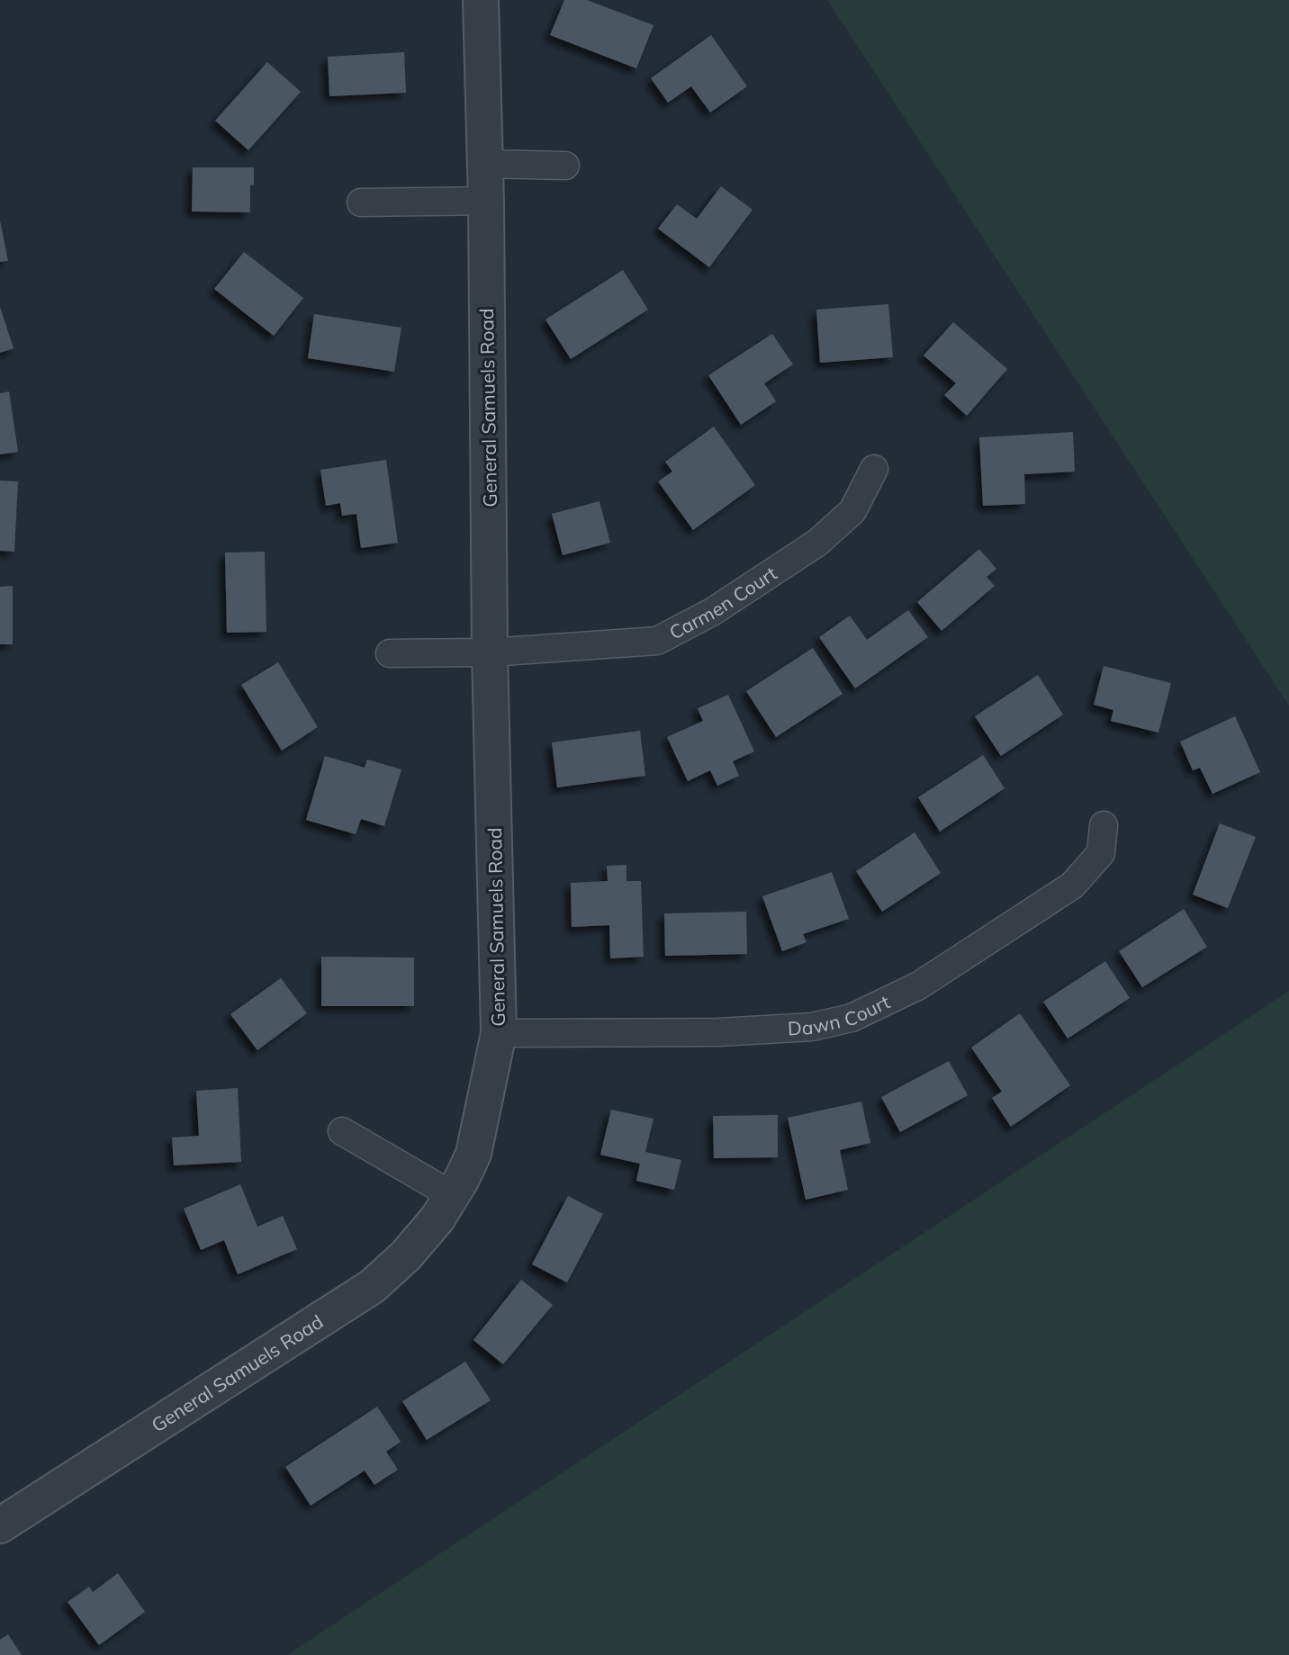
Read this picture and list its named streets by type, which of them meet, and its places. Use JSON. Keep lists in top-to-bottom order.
{
  "streets": {
    "street": ["General Samuels Road", "Carmen Court", "Dawn Court"]
  },
  "crossings": [
    ["General Samuels Road", "Carmen Court"],
    ["General Samuels Road", "Dawn Court"]
  ]
}
